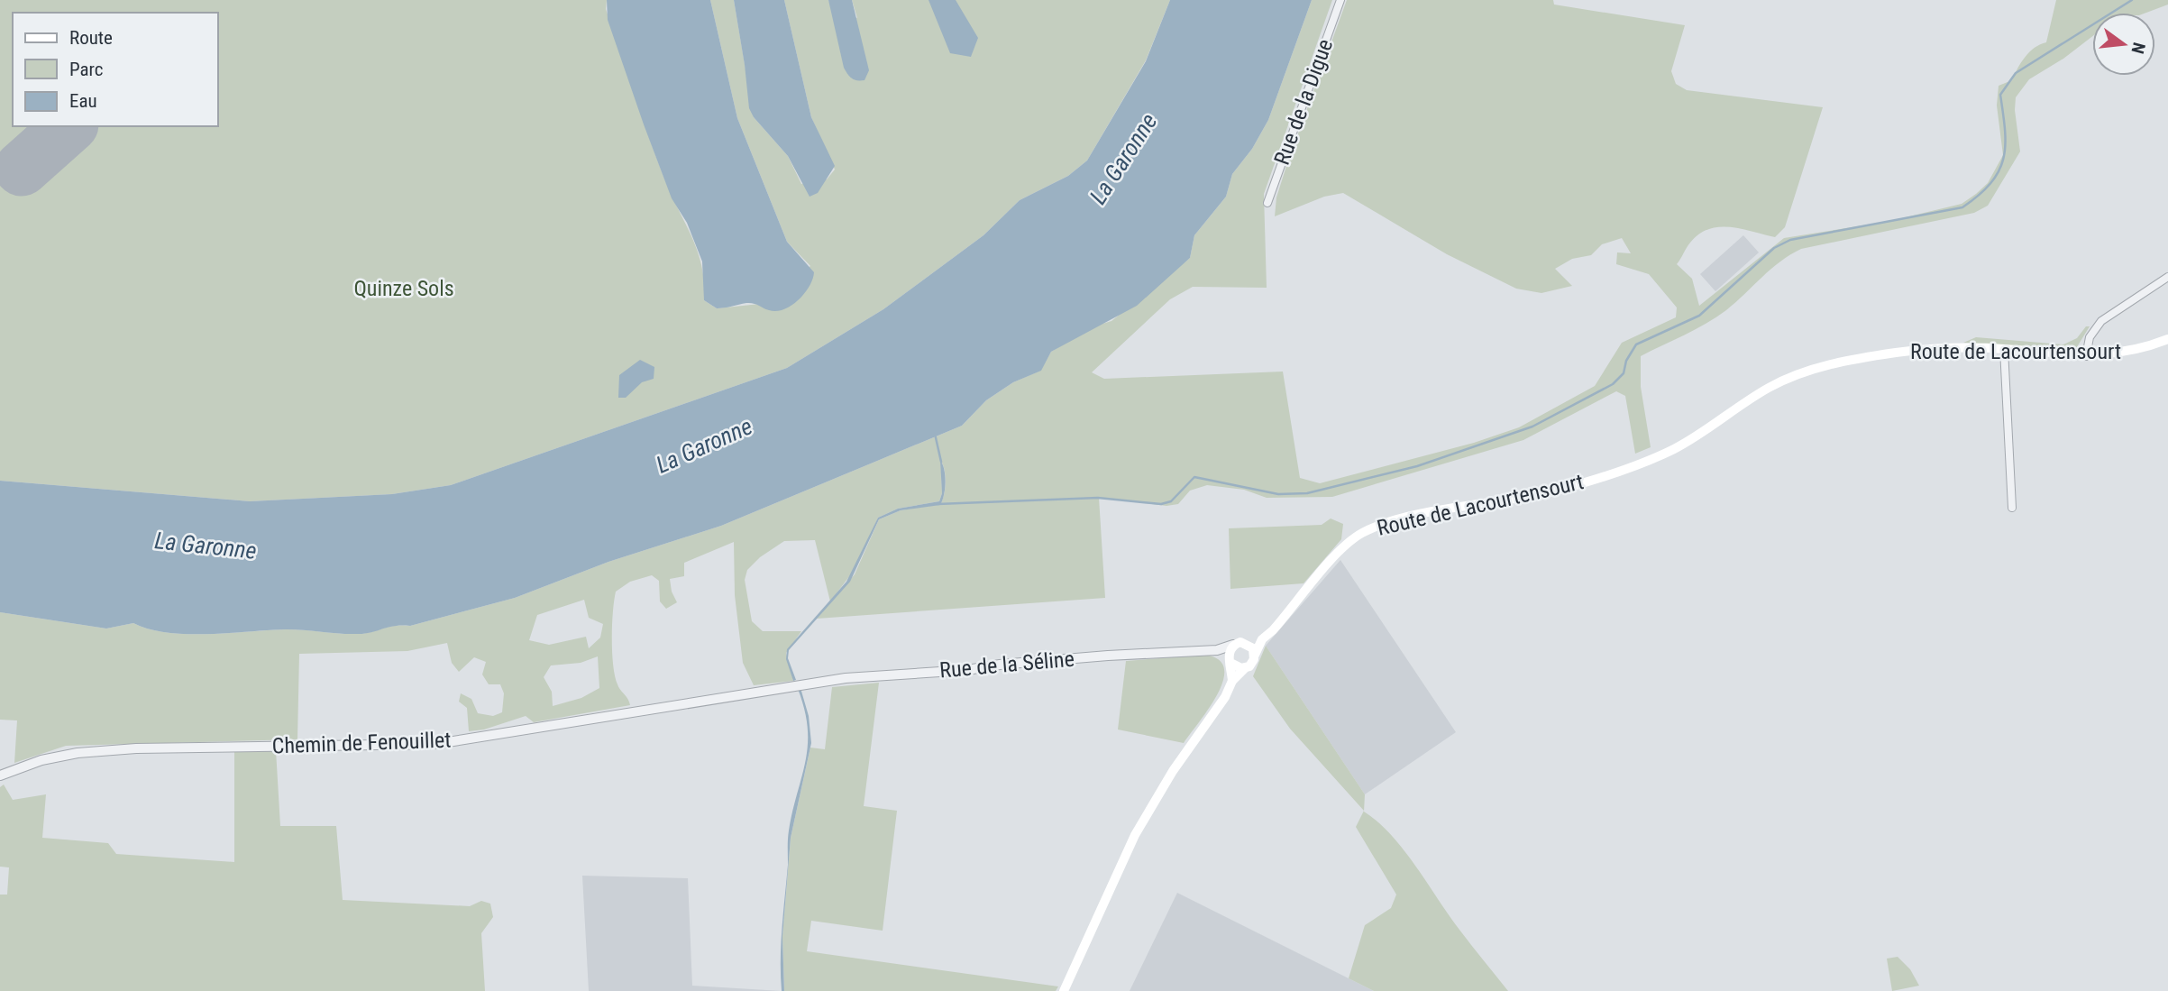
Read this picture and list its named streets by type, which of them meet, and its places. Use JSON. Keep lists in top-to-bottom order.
{
  "streets": {
    "main road": ["Route de Lacourtensourt"],
    "street": ["Rue de la Digue", "Rue de la Séline", "Chemin de Fenouillet"]
  },
  "crossings": [
    ["Route de Lacourtensourt", "Rue de la Séline"],
    ["Rue de la Séline", "Chemin de Fenouillet"]
  ],
  "water": ["La Garonne"],
  "parks": ["Quinze Sols"],
  "legend": ["Route", "Parc", "Eau"],
  "north": "right"
}
